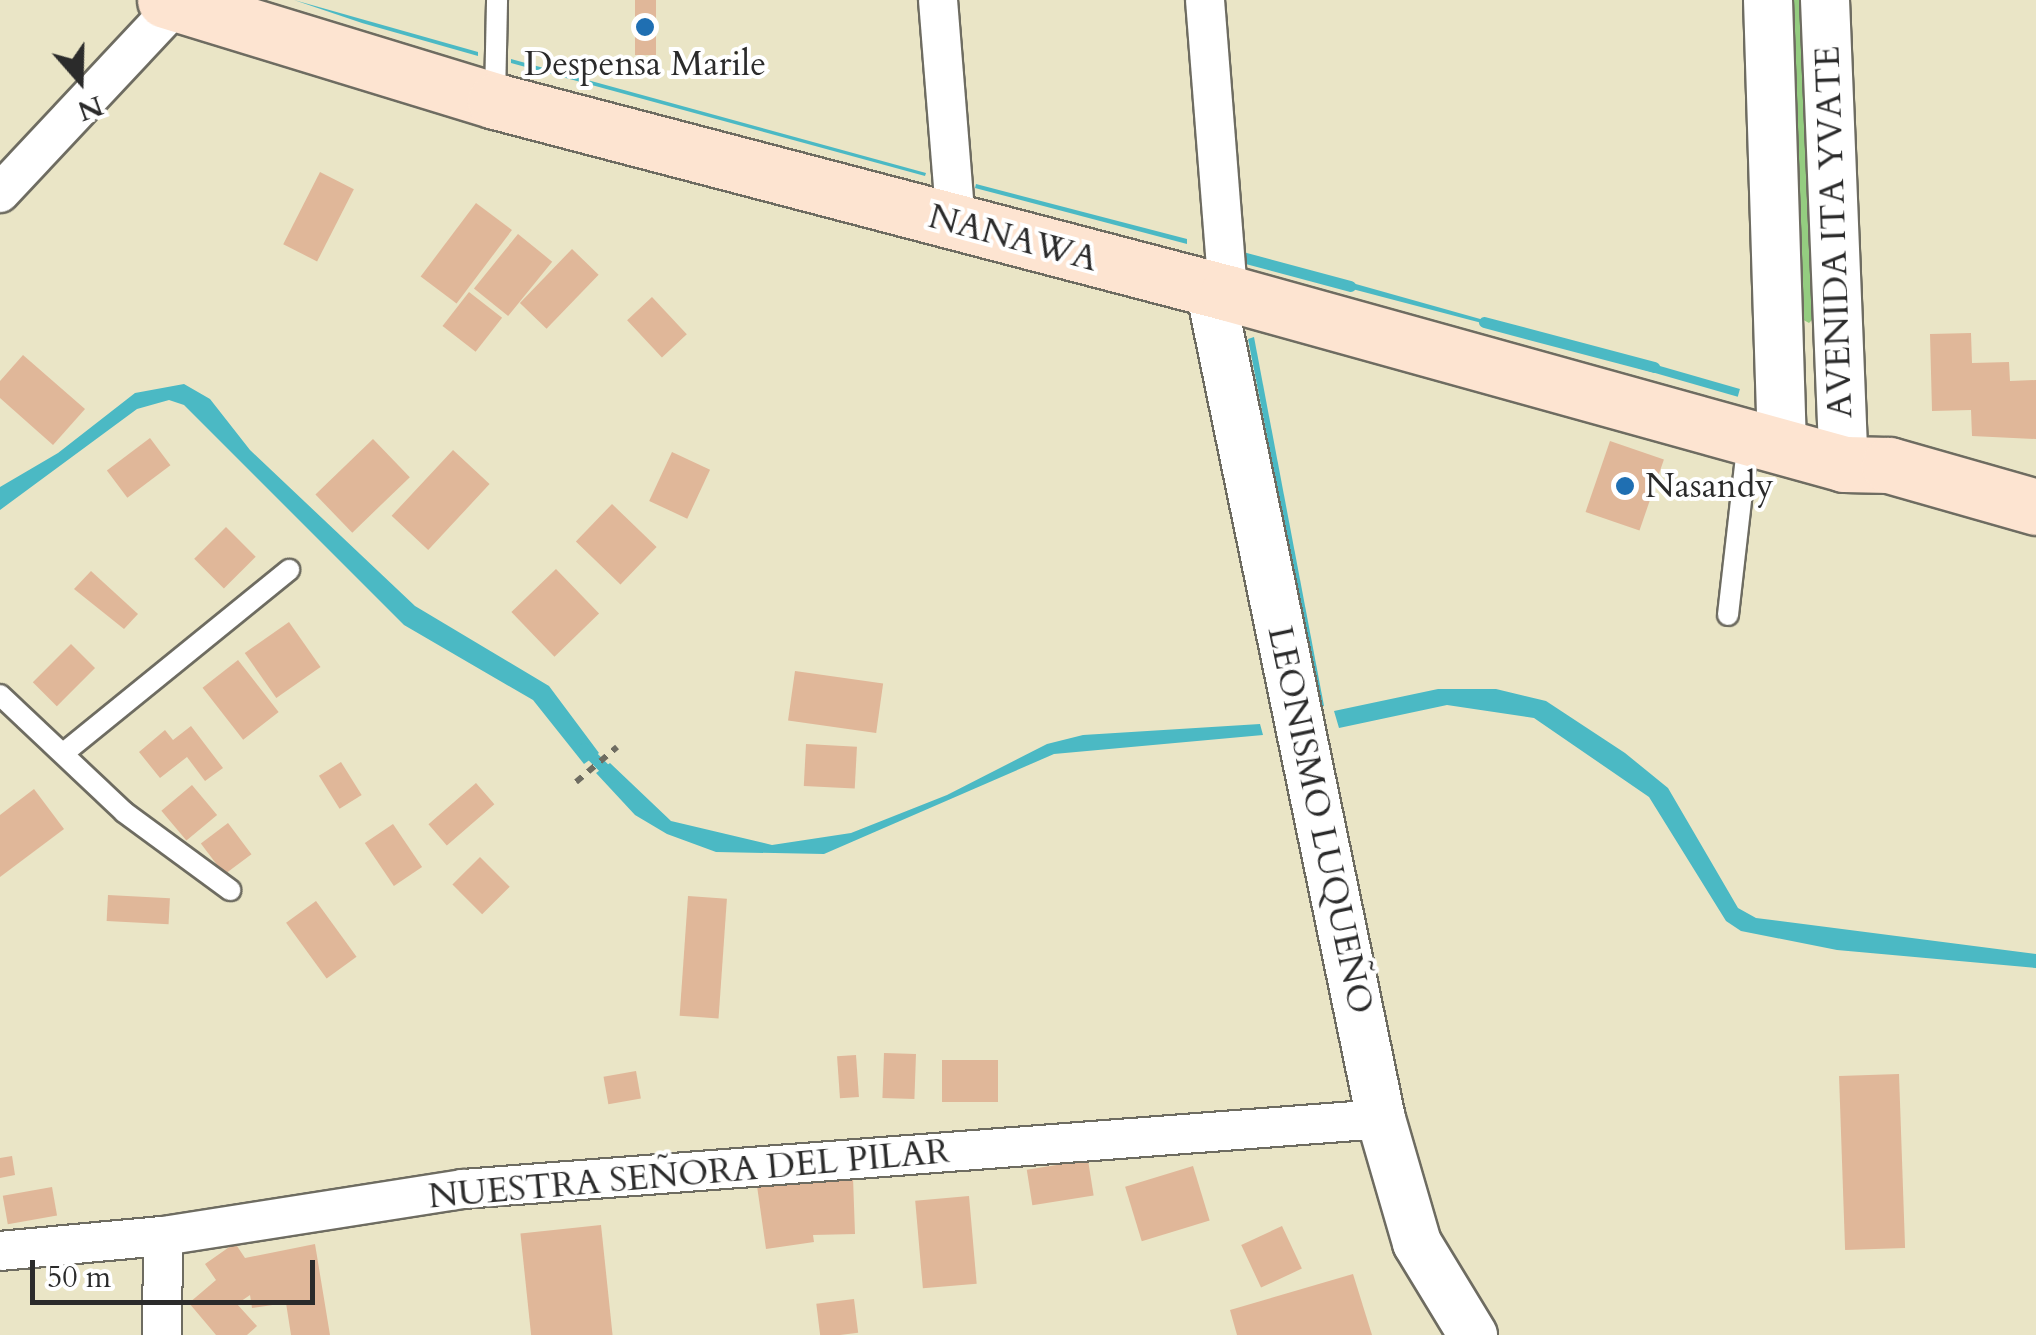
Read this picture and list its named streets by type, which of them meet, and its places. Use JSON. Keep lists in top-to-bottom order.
{
  "streets": {
    "main road": ["NANAWA"],
    "street": ["AVENIDA ITA YVATE", "LEONISMO LUQUEÑO", "NUESTRA SEÑORA DEL PILAR"]
  },
  "crossings": [
    ["AVENIDA ITA YVATE", "NANAWA"],
    ["NANAWA", "LEONISMO LUQUEÑO"],
    ["LEONISMO LUQUEÑO", "NUESTRA SEÑORA DEL PILAR"]
  ],
  "places": ["Despensa Marile", "Nasandy"],
  "scale_bar": "50 m",
  "north": "bottom"
}
